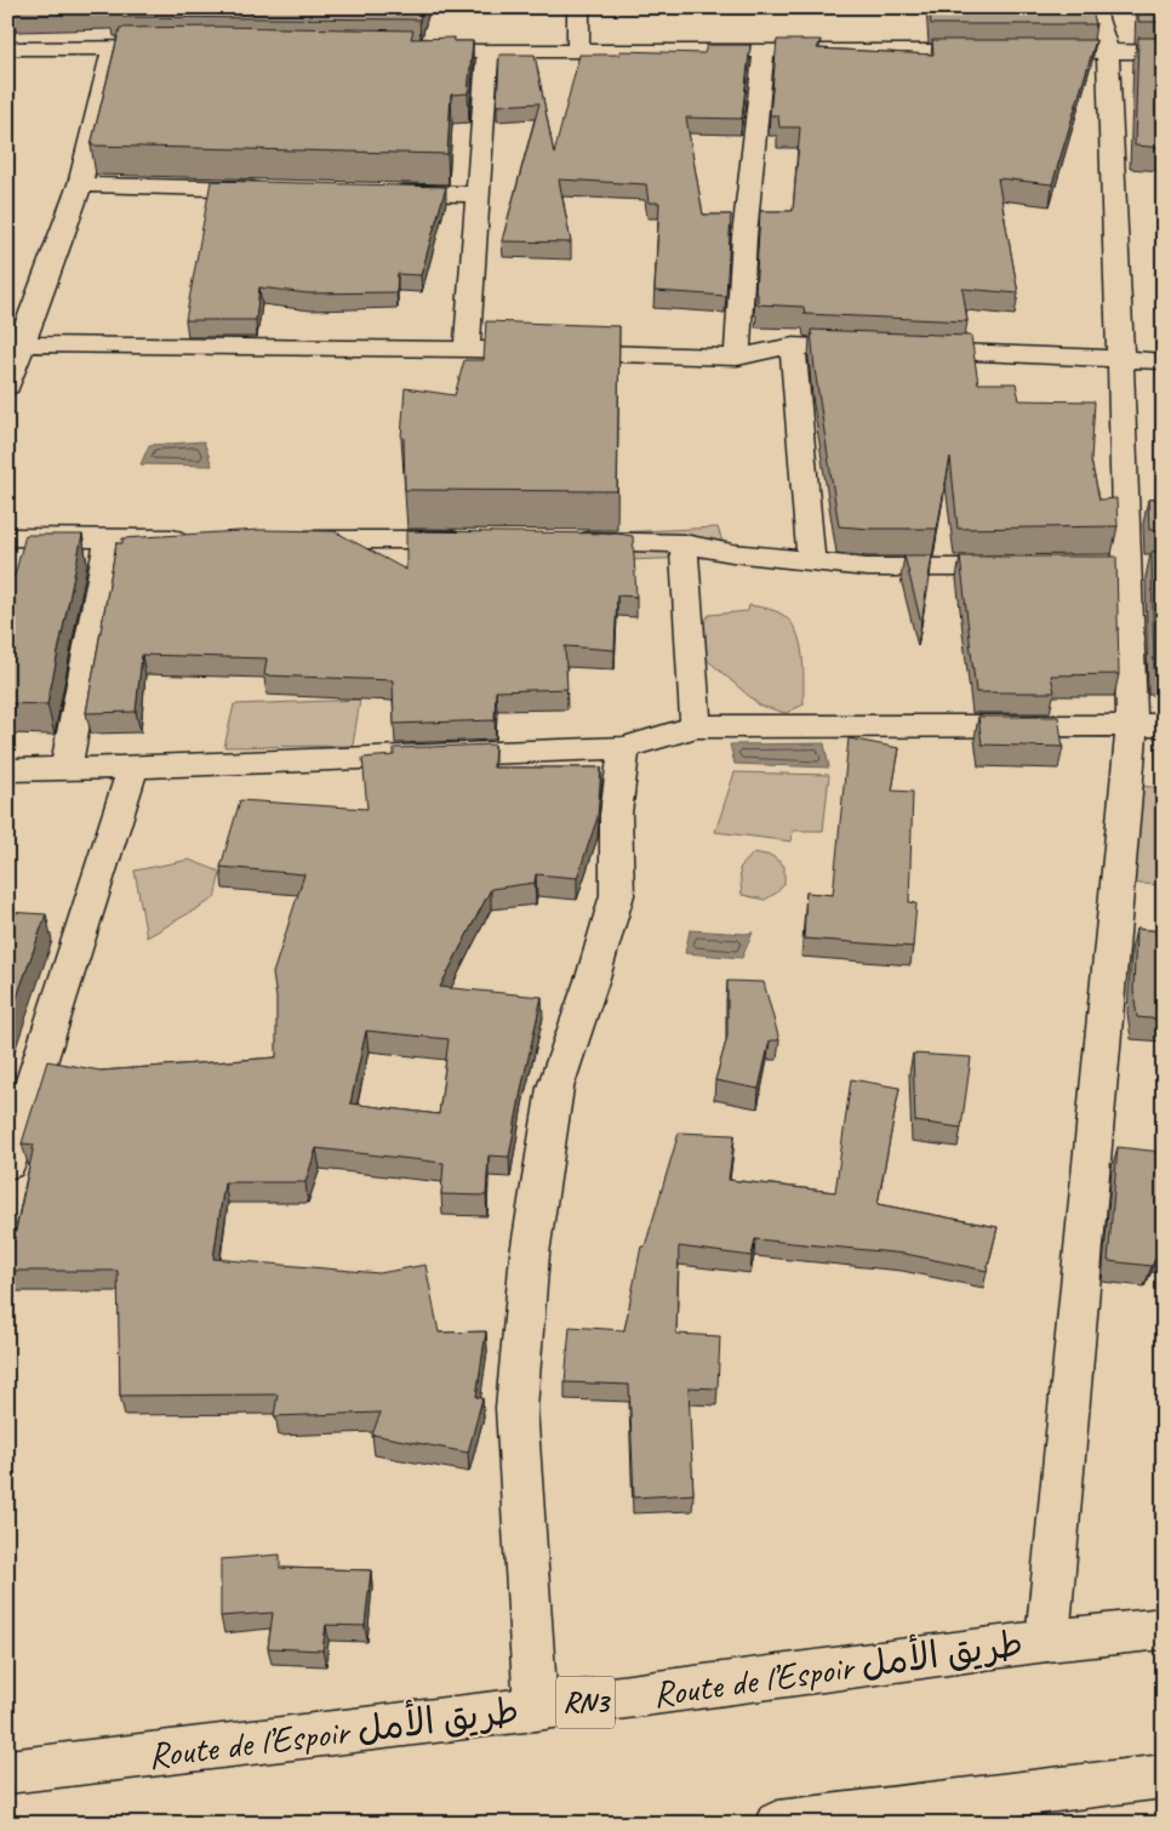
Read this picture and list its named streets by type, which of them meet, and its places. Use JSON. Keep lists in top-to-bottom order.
{
  "streets": {
    "main road": ["Route de l’Espoir طريق الأمل", "RN3"]
  }
}
